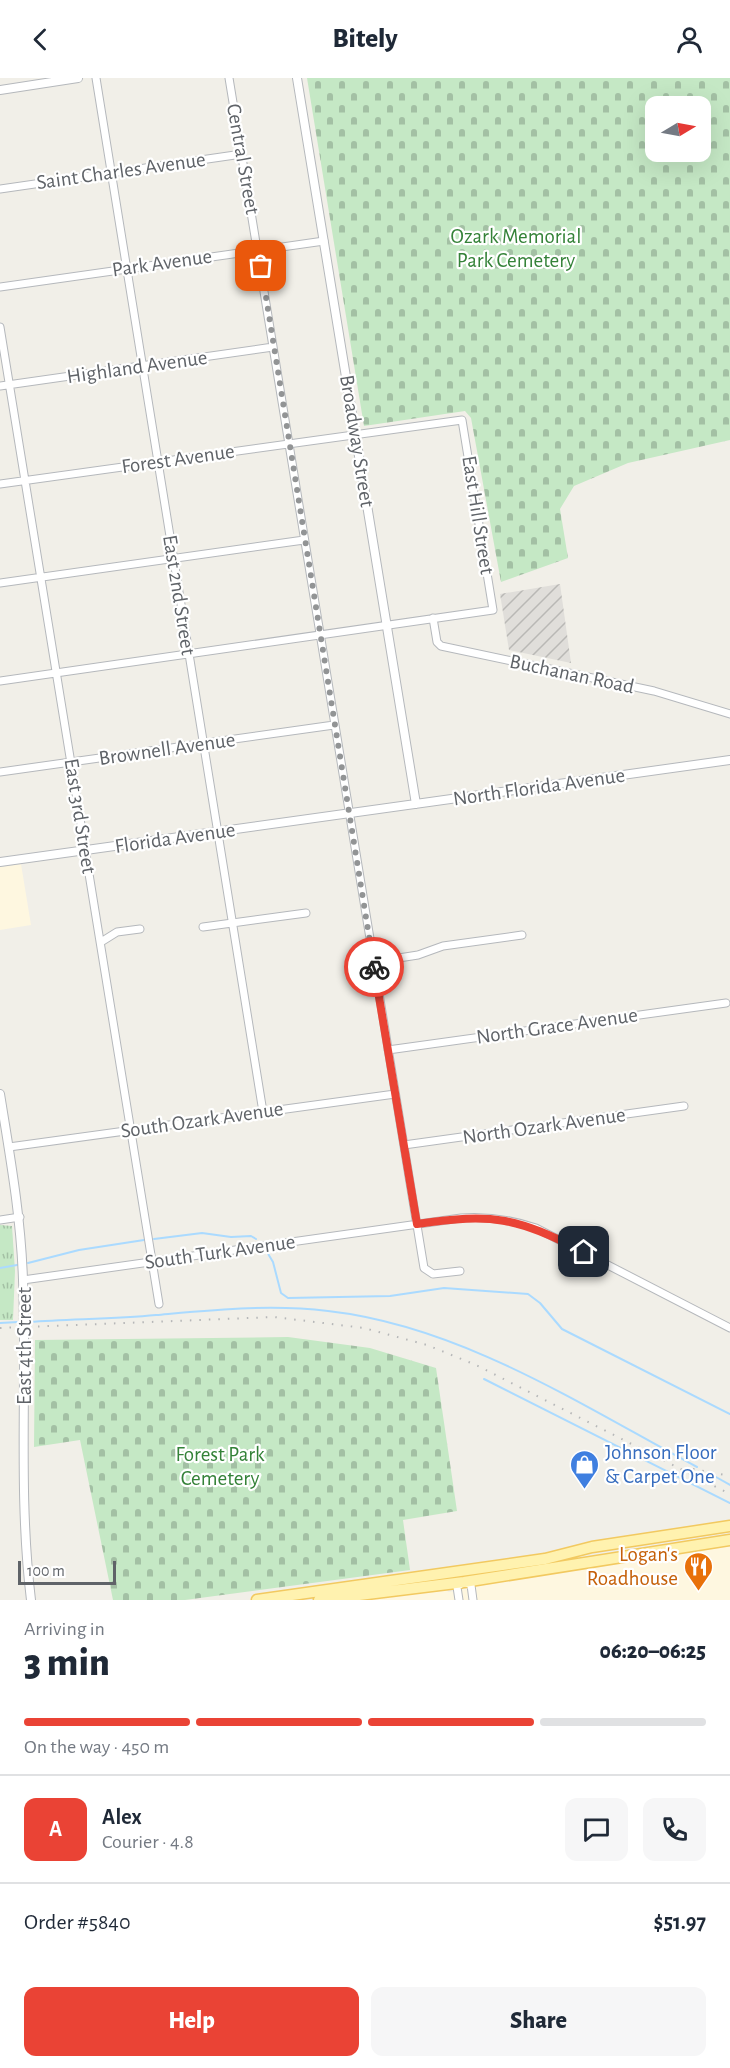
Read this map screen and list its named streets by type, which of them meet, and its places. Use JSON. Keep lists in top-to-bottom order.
{
  "streets": {
    "street": [
      "Central Street",
      "Saint Charles Avenue",
      "Park Avenue",
      "Highland Avenue",
      "Broadway Street",
      "Forest Avenue",
      "East Hill Street",
      "East 2nd Street",
      "Buchanan Road",
      "Brownell Avenue",
      "North Florida Avenue",
      "East 3rd Street",
      "Florida Avenue",
      "North Grace Avenue",
      "South Ozark Avenue",
      "North Ozark Avenue",
      "South Turk Avenue",
      "East 4th Street"
    ]
  },
  "crossings": [
    ["Central Street", "Saint Charles Avenue"],
    ["Central Street", "Park Avenue"],
    ["Central Street", "Highland Avenue"],
    ["Central Street", "Forest Avenue"],
    ["Central Street", "Brownell Avenue"],
    ["Central Street", "North Florida Avenue"],
    ["Central Street", "Florida Avenue"],
    ["Central Street", "North Grace Avenue"],
    ["Central Street", "South Ozark Avenue"],
    ["Central Street", "North Ozark Avenue"],
    ["Central Street", "South Turk Avenue"],
    ["Saint Charles Avenue", "East 2nd Street"],
    ["Park Avenue", "Broadway Street"],
    ["Park Avenue", "East 2nd Street"],
    ["Highland Avenue", "East 2nd Street"],
    ["Highland Avenue", "East 3rd Street"],
    ["Broadway Street", "Forest Avenue"],
    ["Broadway Street", "North Florida Avenue"],
    ["Forest Avenue", "East Hill Street"],
    ["Forest Avenue", "East 2nd Street"],
    ["Forest Avenue", "East 3rd Street"],
    ["East Hill Street", "Buchanan Road"],
    ["East 2nd Street", "Brownell Avenue"],
    ["East 2nd Street", "Florida Avenue"],
    ["East 2nd Street", "South Ozark Avenue"],
    ["Brownell Avenue", "East 3rd Street"],
    ["North Florida Avenue", "Florida Avenue"],
    ["East 3rd Street", "Florida Avenue"],
    ["East 3rd Street", "South Ozark Avenue"],
    ["East 3rd Street", "South Turk Avenue"],
    ["South Ozark Avenue", "East 4th Street"],
    ["South Turk Avenue", "East 4th Street"]
  ],
  "parks": ["Ozark Memorial Park Cemetery", "Forest Park Cemetery"],
  "places": {
    "shop": ["Johnson Floor & Carpet One"],
    "restaurant": ["Logan's Roadhouse"]
  },
  "scale_bar": "100 m",
  "north": "right",
  "page": {
    "header": "Bitely",
    "scale": "100 m",
    "heading": ["3 min", "Arriving in", "06:20–06:25"],
    "panel": [
      "Alex",
      "Courier · 4.8",
      "Order #5840",
      "$51.97"
    ],
    "bar": "On the way · 450 m",
    "round": "A",
    "buttons": ["Help", "Share"]
  }
}
